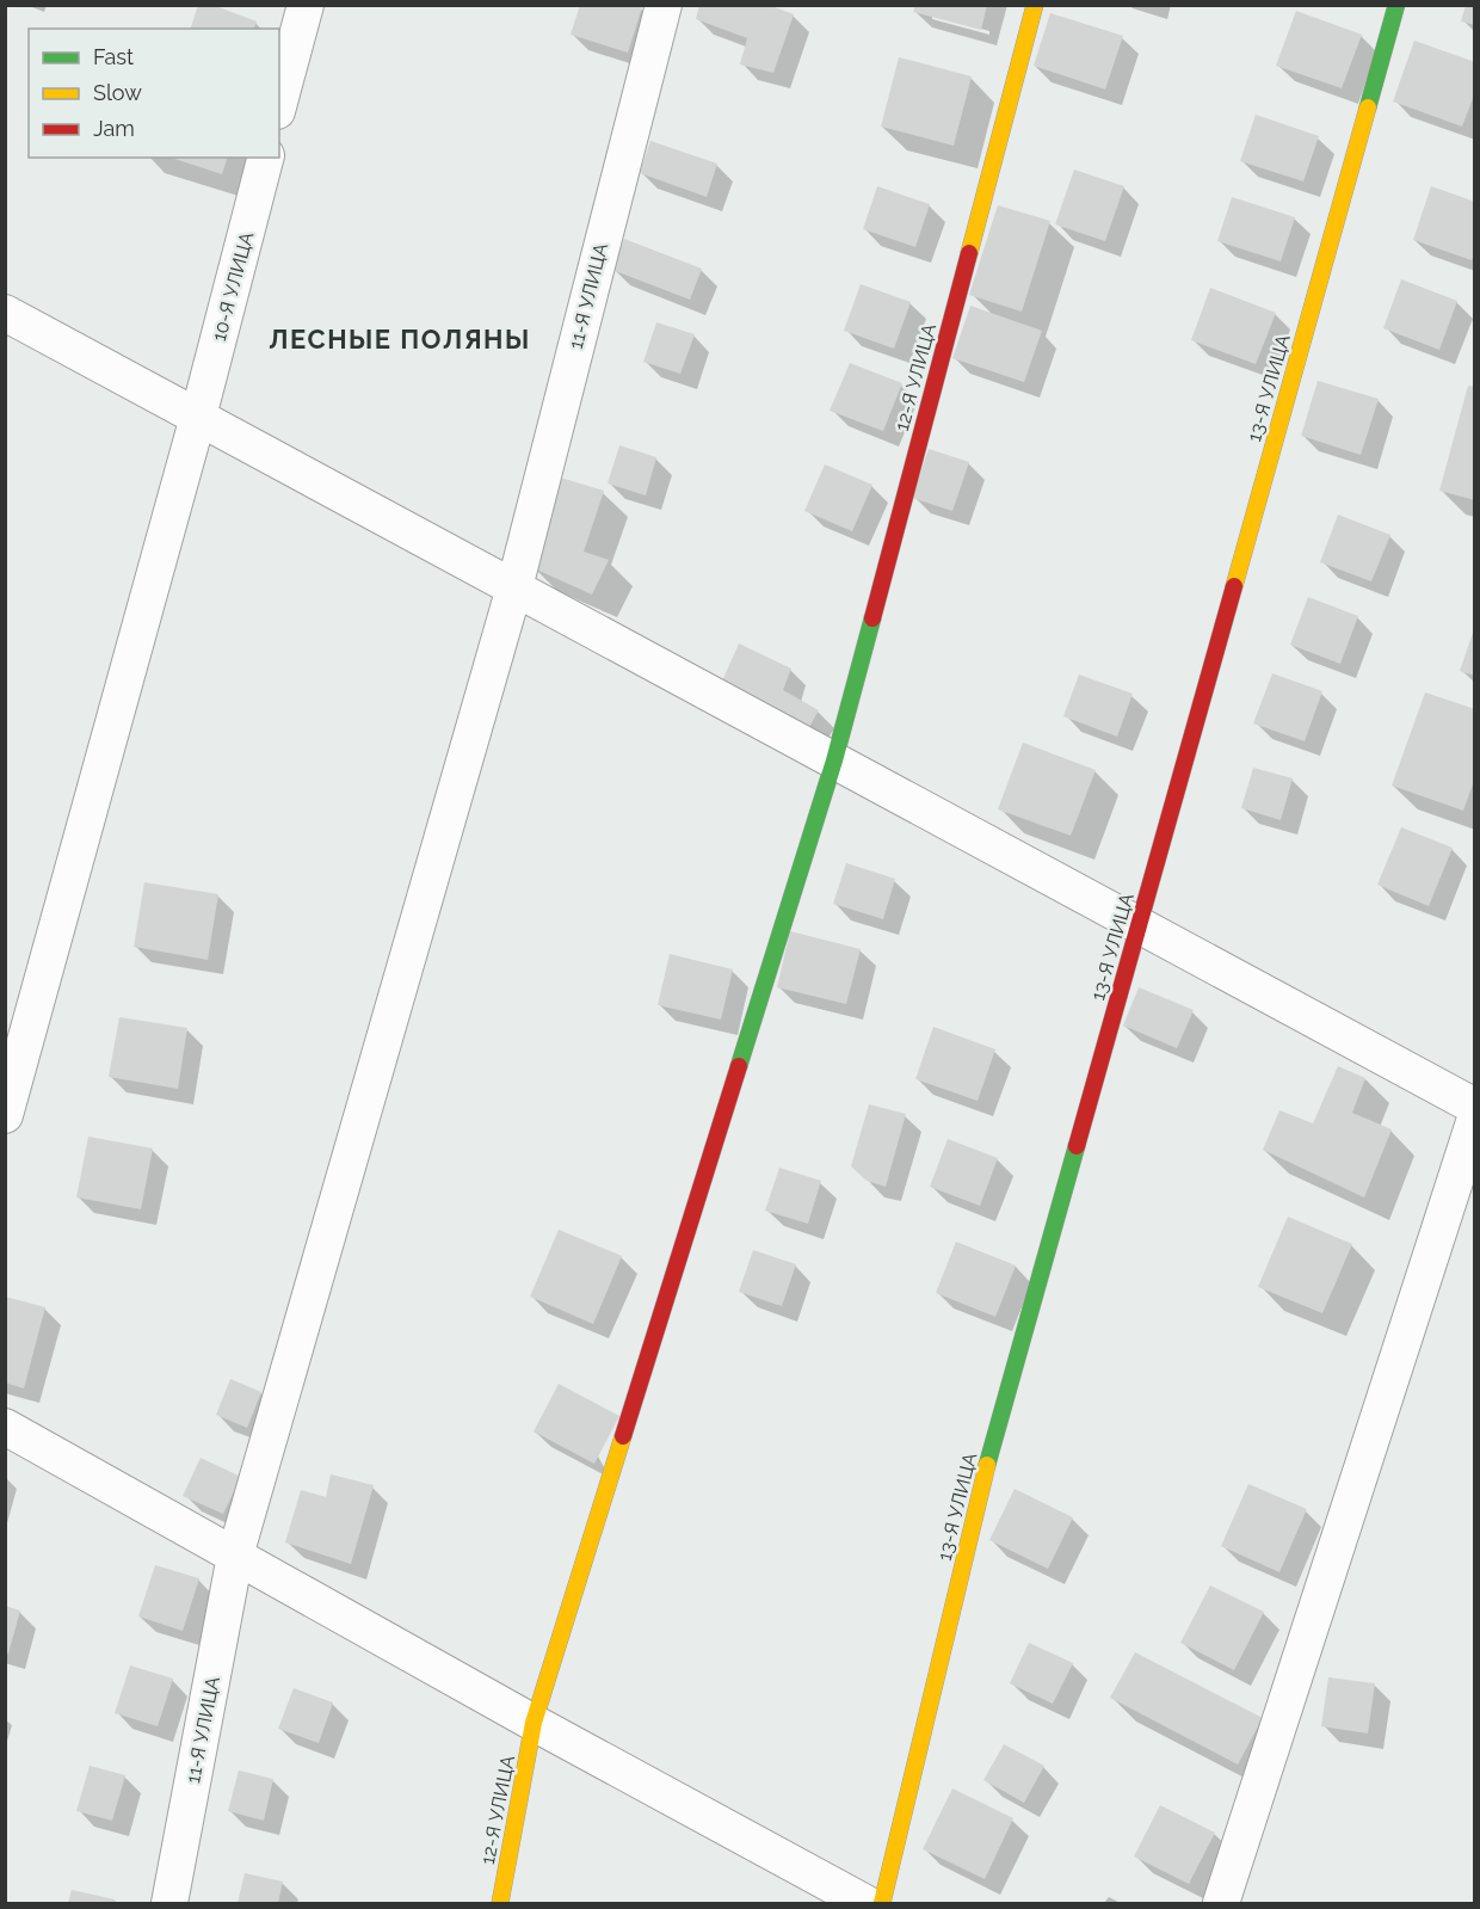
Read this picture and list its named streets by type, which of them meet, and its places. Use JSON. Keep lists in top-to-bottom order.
{
  "streets": {
    "street": [
      "10-Я УЛИЦА",
      "11-Я УЛИЦА",
      "12-Я УЛИЦА",
      "13-Я УЛИЦА"
    ]
  },
  "districts": ["ЛЕСНЫЕ ПОЛЯНЫ"],
  "legend": ["Fast", "Slow", "Jam"]
}
